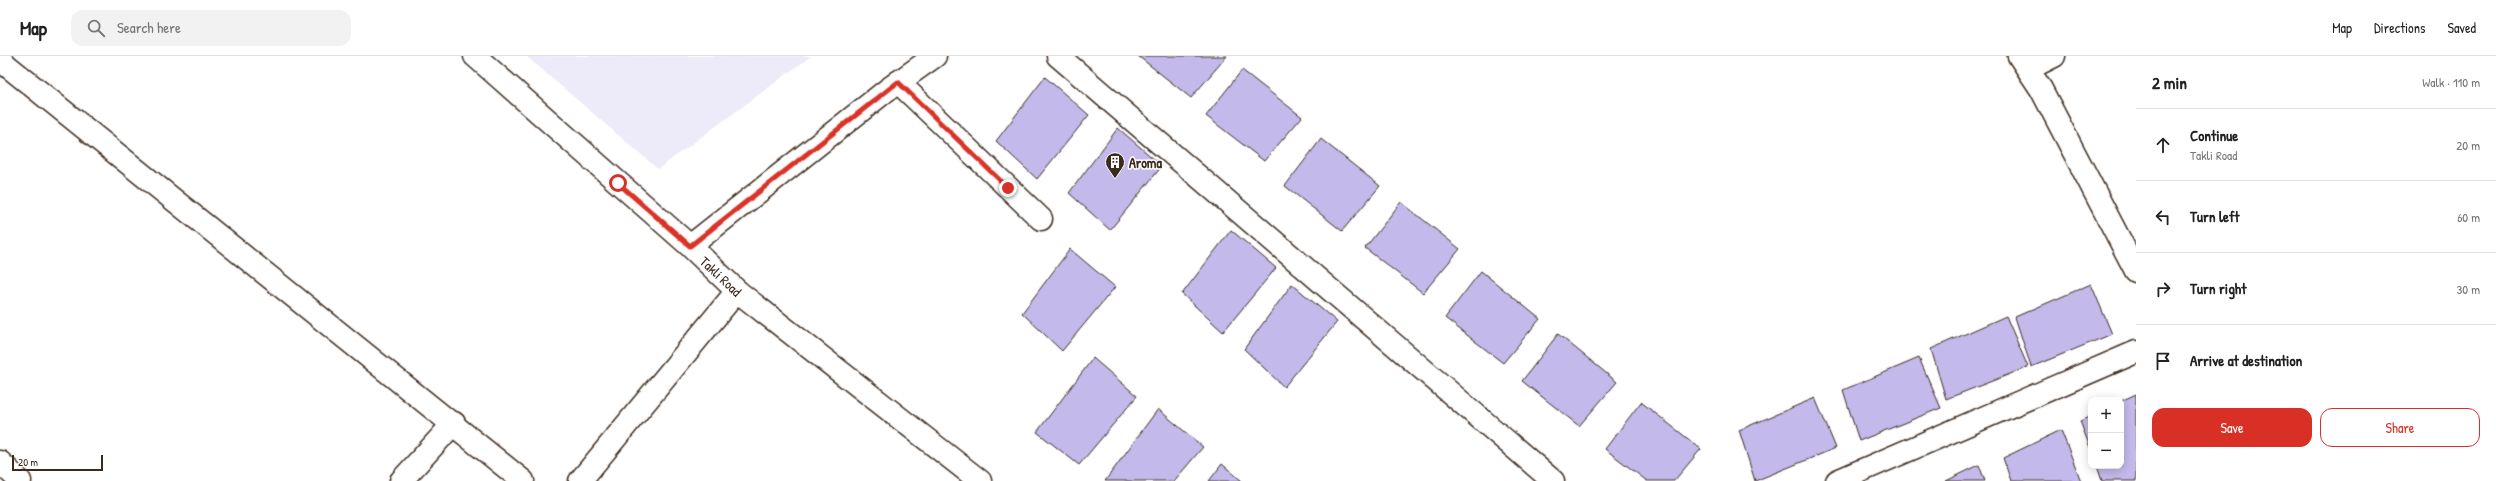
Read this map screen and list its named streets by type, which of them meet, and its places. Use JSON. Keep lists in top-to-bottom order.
{
  "streets": {
    "street": ["Takli Road"]
  },
  "places": {
    "building": ["Aroma"]
  },
  "scale_bar": "20 m",
  "page": {
    "header": "Map",
    "search": "Search here",
    "nav": ["Map", "Directions", "Saved"],
    "heading": ["2 min", "Walk · 110 m"],
    "list": [
      ["Continue", "Takli Road", "20 m"],
      ["Turn left", "60 m"],
      ["Turn right", "30 m"],
      "Arrive at destination"
    ],
    "buttons": ["Save", "Share"],
    "map_buttons": ["+", "−"],
    "scale": "20 m"
  }
}
